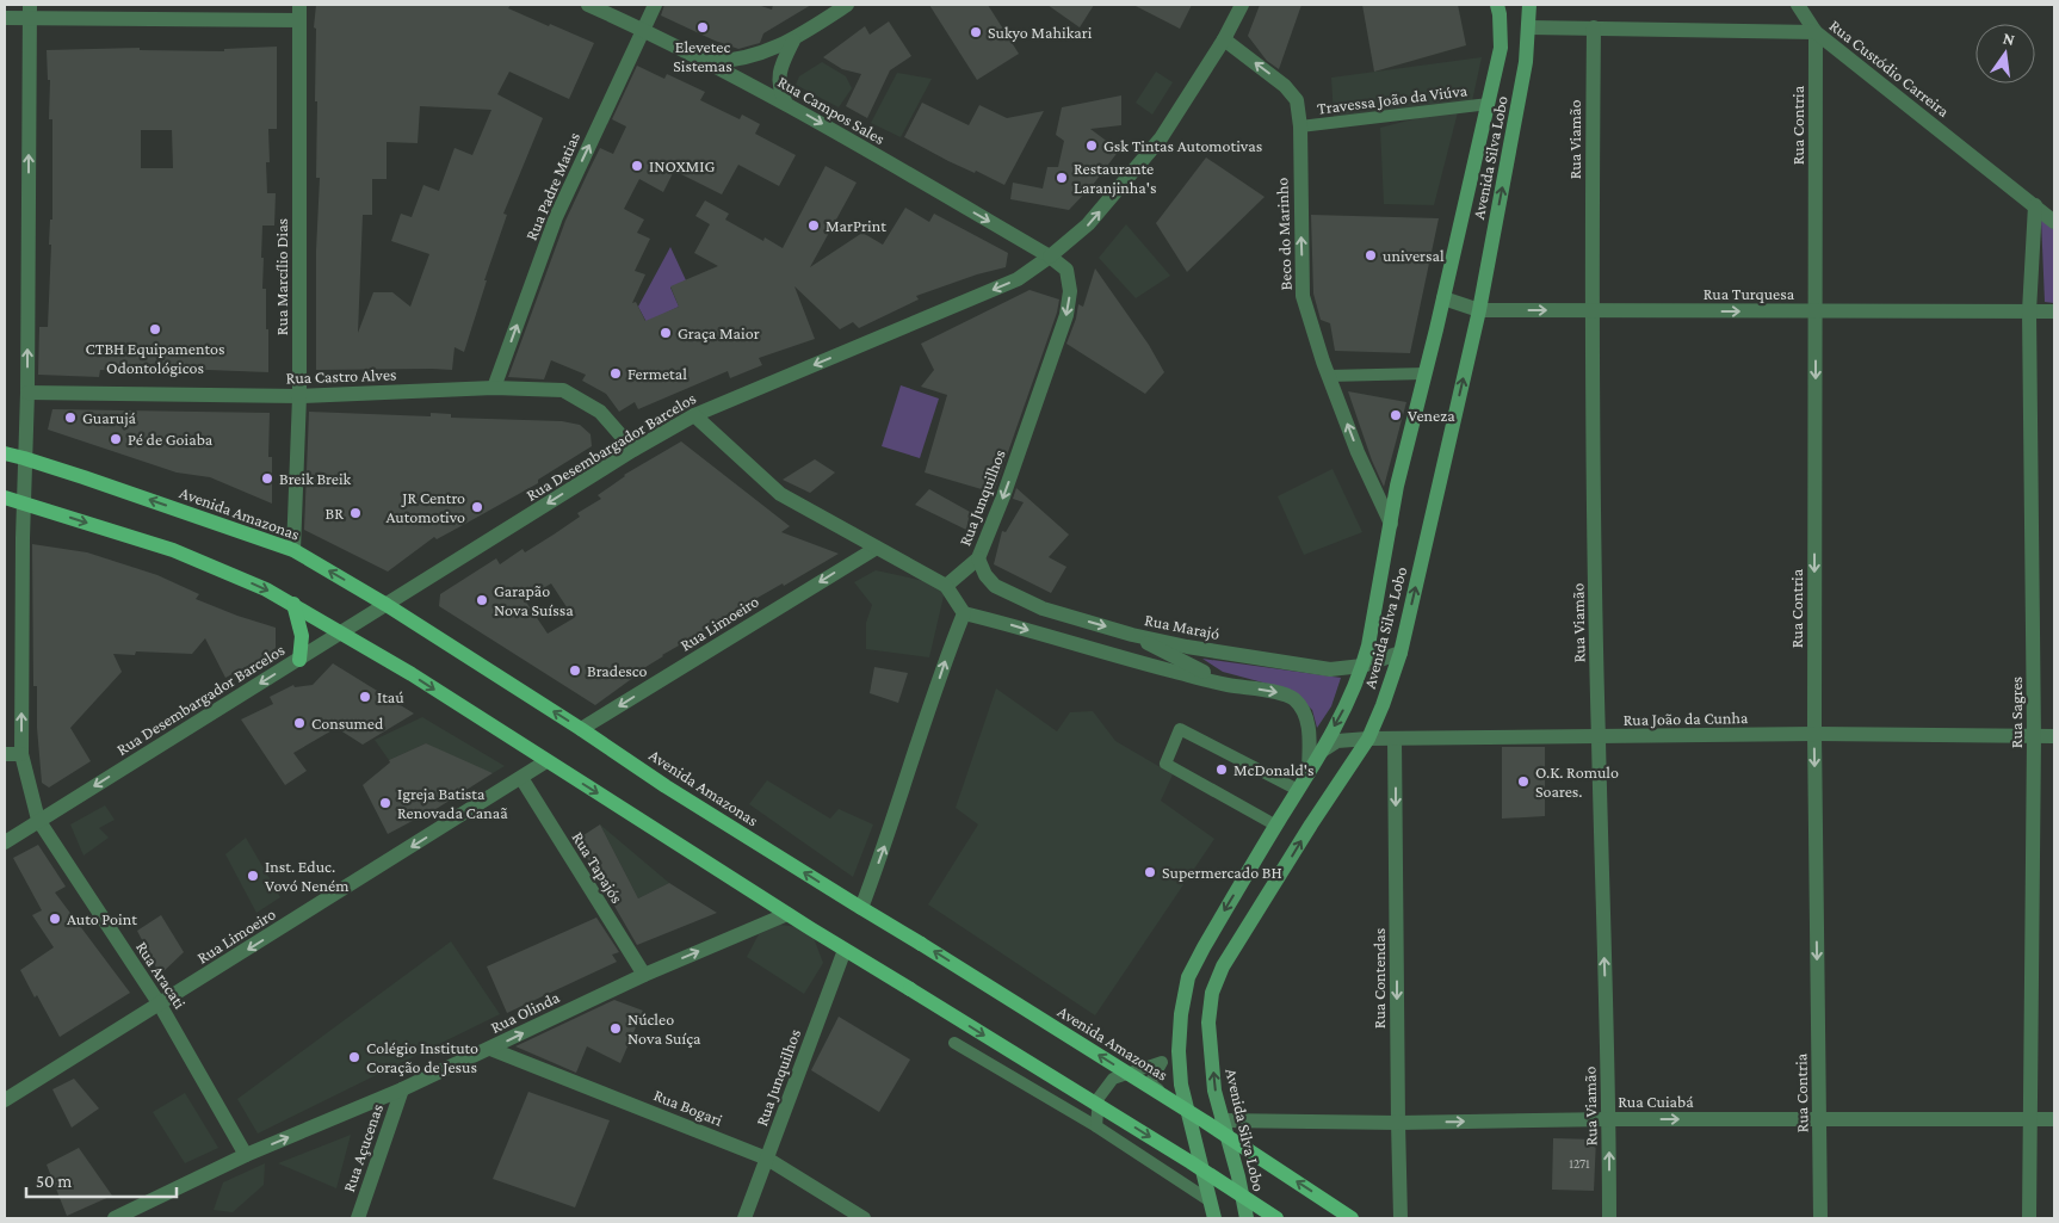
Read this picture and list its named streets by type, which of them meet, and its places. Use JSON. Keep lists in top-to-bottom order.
{
  "streets": {
    "main road": ["Avenida Silva Lobo", "Avenida Amazonas"],
    "street": [
      "Rua Custódio Carreira",
      "Rua Campos Sales",
      "Rua Contria",
      "Rua Viamão",
      "Rua Padre Matias",
      "Beco do Marinho",
      "Rua Marcílio Dias",
      "Rua Turquesa",
      "Rua Castro Alves",
      "Rua Desembargador Barcelos",
      "Rua Junquilhos",
      "Rua Limoeiro",
      "Rua Marajó",
      "Rua Sagres",
      "Rua João da Cunha",
      "Rua Tapajós",
      "Rua Aracati",
      "Rua Contendas",
      "Rua Olinda",
      "Rua Cuiabá",
      "Rua Bogari",
      "Rua Açucenas"
    ],
    "lane": ["Travessa João da Viúva"]
  },
  "crossings": [
    ["Rua Custódio Carreira", "Rua Contria"],
    ["Rua Custódio Carreira", "Rua Viamão"],
    ["Rua Custódio Carreira", "Avenida Silva Lobo"],
    ["Rua Custódio Carreira", "Rua Sagres"],
    ["Travessa João da Viúva", "Avenida Silva Lobo"],
    ["Travessa João da Viúva", "Beco do Marinho"],
    ["Rua Campos Sales", "Rua Padre Matias"],
    ["Rua Campos Sales", "Rua Desembargador Barcelos"],
    ["Rua Campos Sales", "Rua Junquilhos"],
    ["Rua Contria", "Rua Turquesa"],
    ["Rua Contria", "Rua João da Cunha"],
    ["Rua Contria", "Rua Cuiabá"],
    ["Rua Viamão", "Rua Turquesa"],
    ["Rua Viamão", "Rua João da Cunha"],
    ["Rua Viamão", "Rua Cuiabá"],
    ["Avenida Silva Lobo", "Beco do Marinho"],
    ["Avenida Silva Lobo", "Rua Turquesa"],
    ["Avenida Silva Lobo", "Rua Marajó"],
    ["Avenida Silva Lobo", "Rua João da Cunha"],
    ["Avenida Silva Lobo", "Rua Cuiabá"],
    ["Rua Padre Matias", "Rua Castro Alves"],
    ["Beco do Marinho", "Rua Desembargador Barcelos"],
    ["Rua Marcílio Dias", "Rua Castro Alves"],
    ["Rua Marcílio Dias", "Avenida Amazonas"],
    ["Rua Turquesa", "Rua Sagres"],
    ["Rua Castro Alves", "Rua Desembargador Barcelos"],
    ["Rua Castro Alves", "Rua Aracati"],
    ["Rua Desembargador Barcelos", "Rua Junquilhos"],
    ["Rua Desembargador Barcelos", "Avenida Amazonas"],
    ["Rua Desembargador Barcelos", "Rua Aracati"],
    ["Rua Junquilhos", "Rua Marajó"],
    ["Rua Junquilhos", "Rua Bogari"],
    ["Avenida Amazonas", "Rua Limoeiro"],
    ["Avenida Amazonas", "Rua Aracati"],
    ["Rua Limoeiro", "Rua Tapajós"],
    ["Rua Limoeiro", "Rua Aracati"],
    ["Rua Sagres", "Rua João da Cunha"],
    ["Rua Sagres", "Rua Cuiabá"],
    ["Rua João da Cunha", "Rua Contendas"],
    ["Rua Tapajós", "Rua Olinda"],
    ["Rua Aracati", "Rua Olinda"],
    ["Rua Contendas", "Rua Cuiabá"],
    ["Rua Olinda", "Rua Bogari"],
    ["Rua Olinda", "Rua Açucenas"]
  ],
  "one_way": [
    "Rua Campos Sales",
    "Rua Contria",
    "Rua Viamão",
    "Rua Padre Matias",
    "Beco do Marinho",
    "Rua Turquesa",
    "Rua Junquilhos",
    "Rua Limoeiro",
    "Rua Aracati",
    "Rua Contendas",
    "Rua Olinda",
    "Rua Cuiabá"
  ],
  "places": [
    "Elevetec Sistemas",
    "Sukyo Mahikari",
    "Gsk Tintas Automotivas",
    "INOXMIG",
    "Restaurante Laranjinha's",
    "MarPrint",
    "universal",
    "CTBH Equipamentos Odontológicos",
    "Graça Maior",
    "Fermetal",
    "Veneza",
    "Guarujá",
    "Pé de Goiaba",
    "Breik Breik",
    "JR Centro Automotivo",
    "BR",
    "Garapão Nova Suíssa",
    "Bradesco",
    "Itaú",
    "Consumed",
    "McDonald's",
    "O.K. Romulo Soares.",
    "Igreja Batista Renovada Canaã",
    "Supermercado BH",
    "Inst. Educ. Vovó Neném",
    "Auto Point",
    "Núcleo Nova Suíça",
    "Colégio Instituto Coração de Jesus"
  ],
  "house_numbers": ["1271"],
  "scale_bar": "50 m",
  "north": "top"
}
